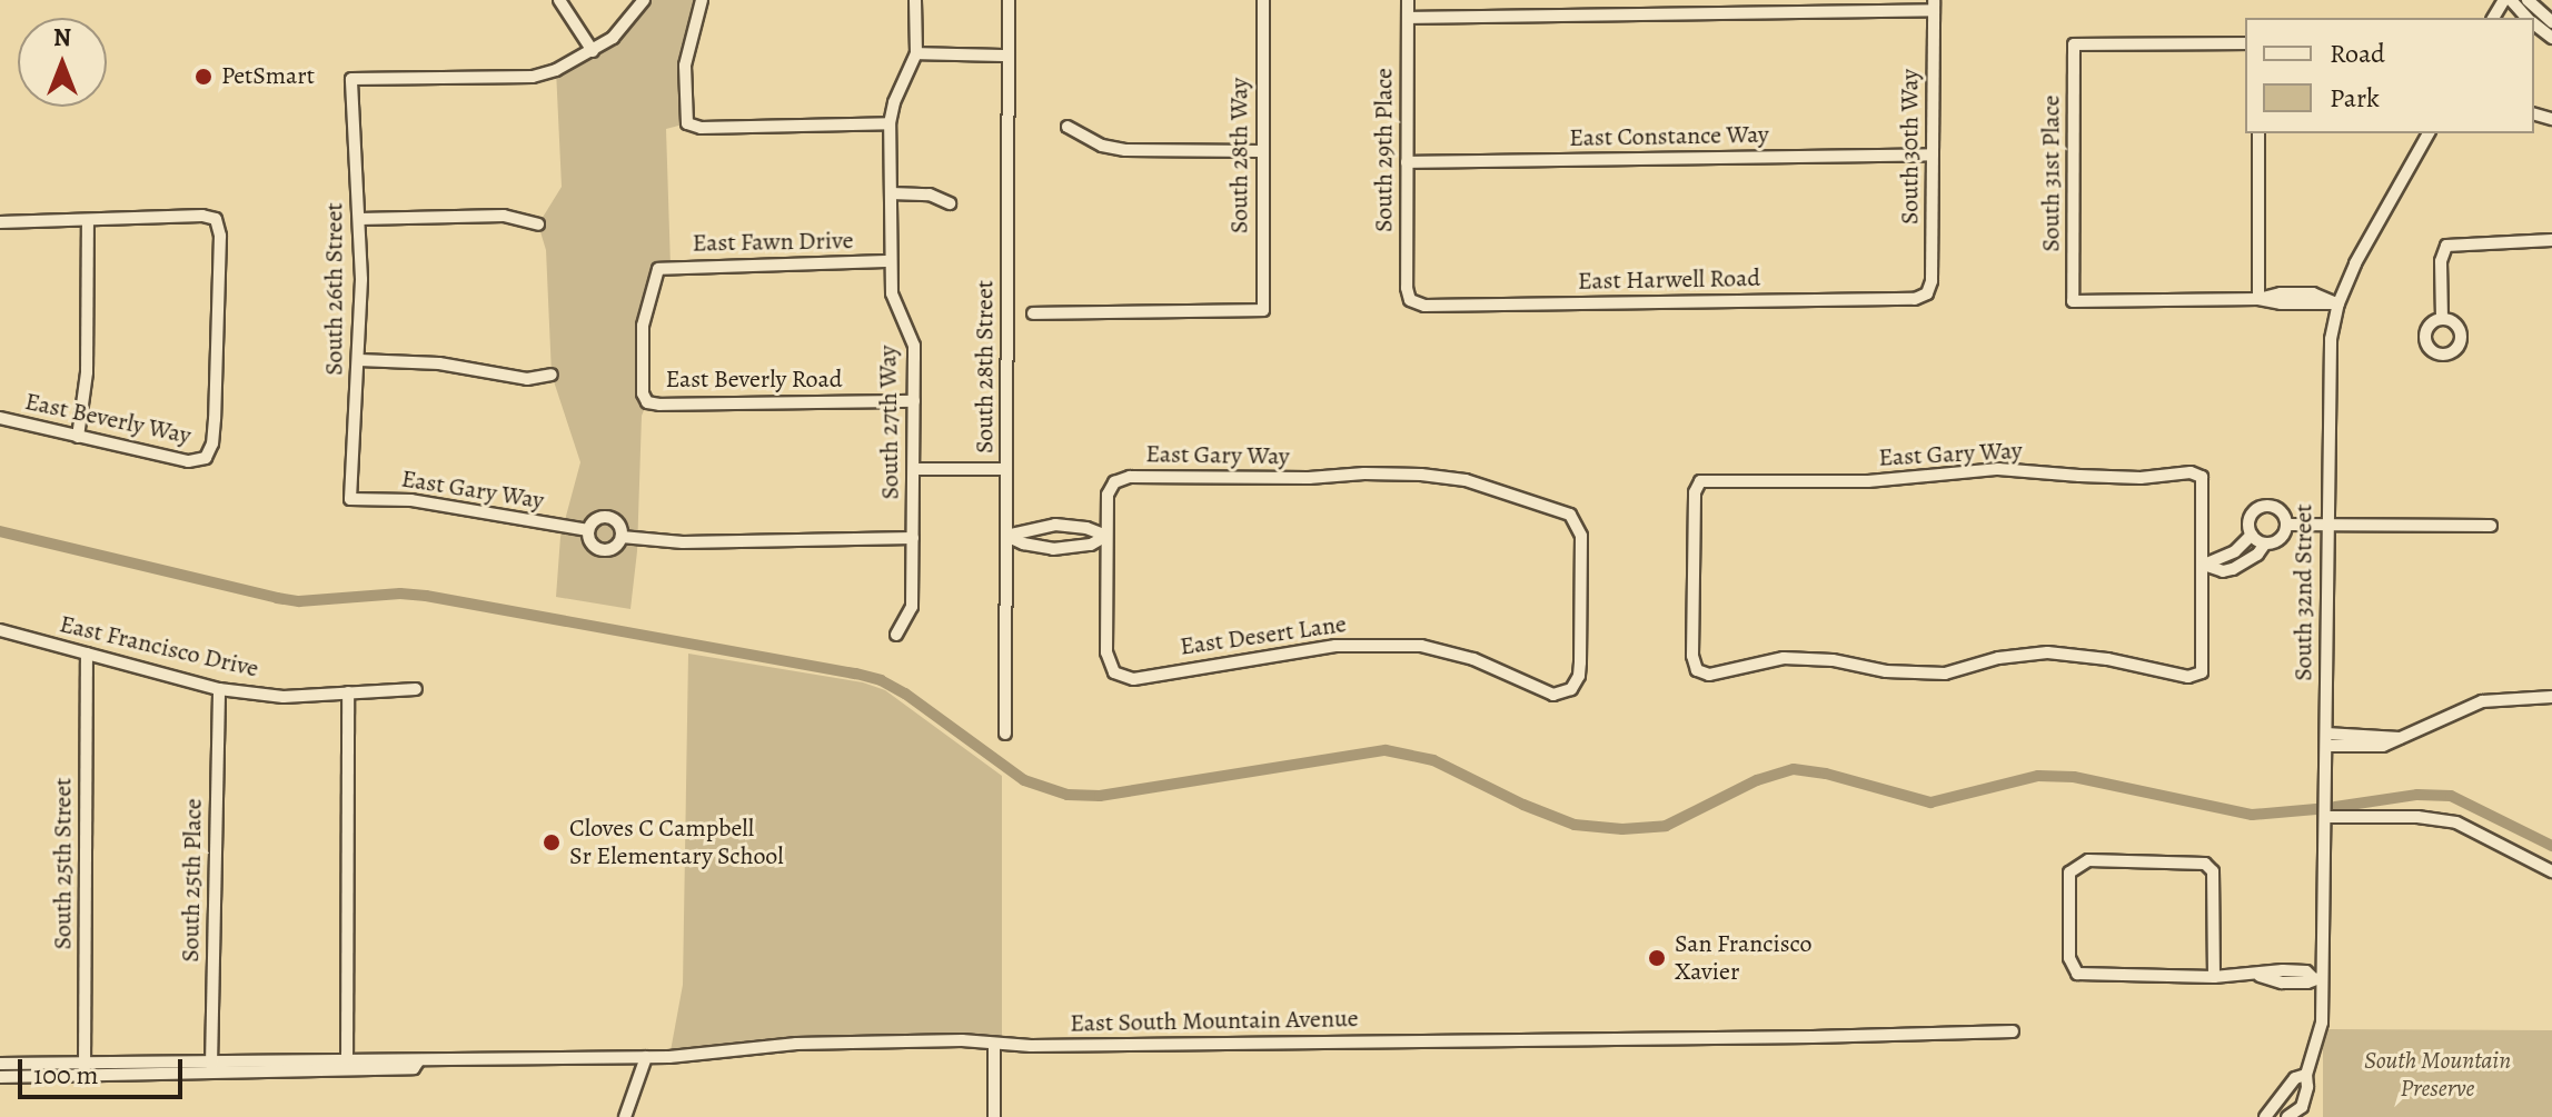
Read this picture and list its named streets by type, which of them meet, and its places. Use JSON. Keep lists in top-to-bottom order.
{
  "streets": {
    "street": [
      "East Constance Way",
      "South 30th Way",
      "South 29th Place",
      "South 28th Way",
      "South 31st Place",
      "East Fawn Drive",
      "East Harwell Road",
      "South 26th Street",
      "South 28th Street",
      "East Beverly Road",
      "East Beverly Way",
      "South 27th Way",
      "East Gary Way",
      "South 32nd Street",
      "East Desert Lane",
      "East Francisco Drive",
      "South 25th Street",
      "South 25th Place",
      "East South Mountain Avenue"
    ]
  },
  "crossings": [
    ["East Constance Way", "South 30th Way"],
    ["East Constance Way", "South 29th Place"],
    ["South 30th Way", "East Harwell Road"],
    ["South 29th Place", "East Harwell Road"],
    ["East Fawn Drive", "East Beverly Road"],
    ["East Fawn Drive", "South 27th Way"],
    ["South 26th Street", "East Gary Way"],
    ["East Beverly Road", "South 27th Way"],
    ["South 27th Way", "East Gary Way"],
    ["East Gary Way", "East Desert Lane"],
    ["East Francisco Drive", "South 25th Street"],
    ["East Francisco Drive", "South 25th Place"],
    ["South 25th Street", "East South Mountain Avenue"],
    ["South 25th Place", "East South Mountain Avenue"]
  ],
  "parks": ["South Mountain Preserve"],
  "places": ["PetSmart", "Cloves C Campbell Sr Elementary School", "San Francisco Xavier"],
  "legend": ["Road", "Park"],
  "scale_bar": "100 m",
  "north": "top"
}
